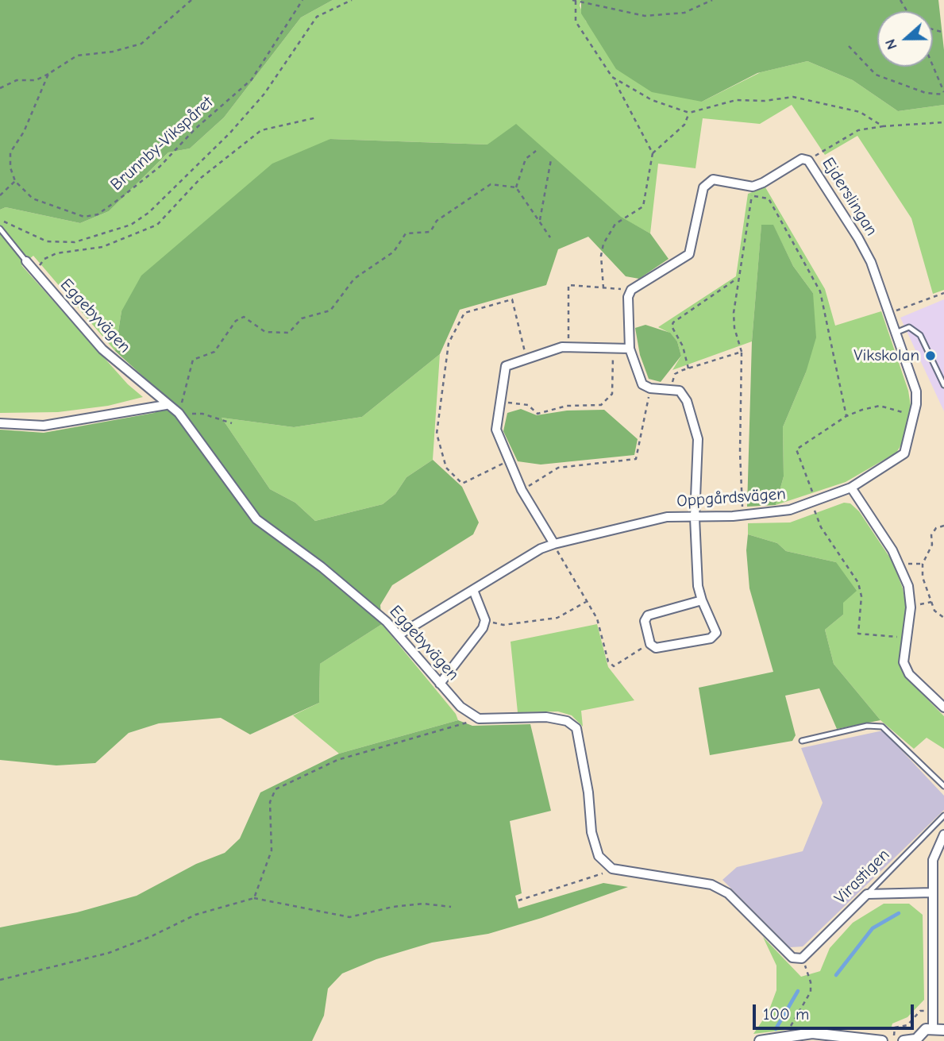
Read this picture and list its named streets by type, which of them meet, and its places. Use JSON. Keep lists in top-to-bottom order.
{
  "streets": {
    "street": [
      "Ejderslingan",
      "Eggebyvägen",
      "Oppgårdsvägen",
      "Virastigen"
    ],
    "path": ["Brunnby-Vikspåret"]
  },
  "crossings": [
    ["Ejderslingan", "Oppgårdsvägen"],
    ["Eggebyvägen", "Oppgårdsvägen"]
  ],
  "places": ["Vikskolan"],
  "scale_bar": "100 m",
  "north": "left"
}
